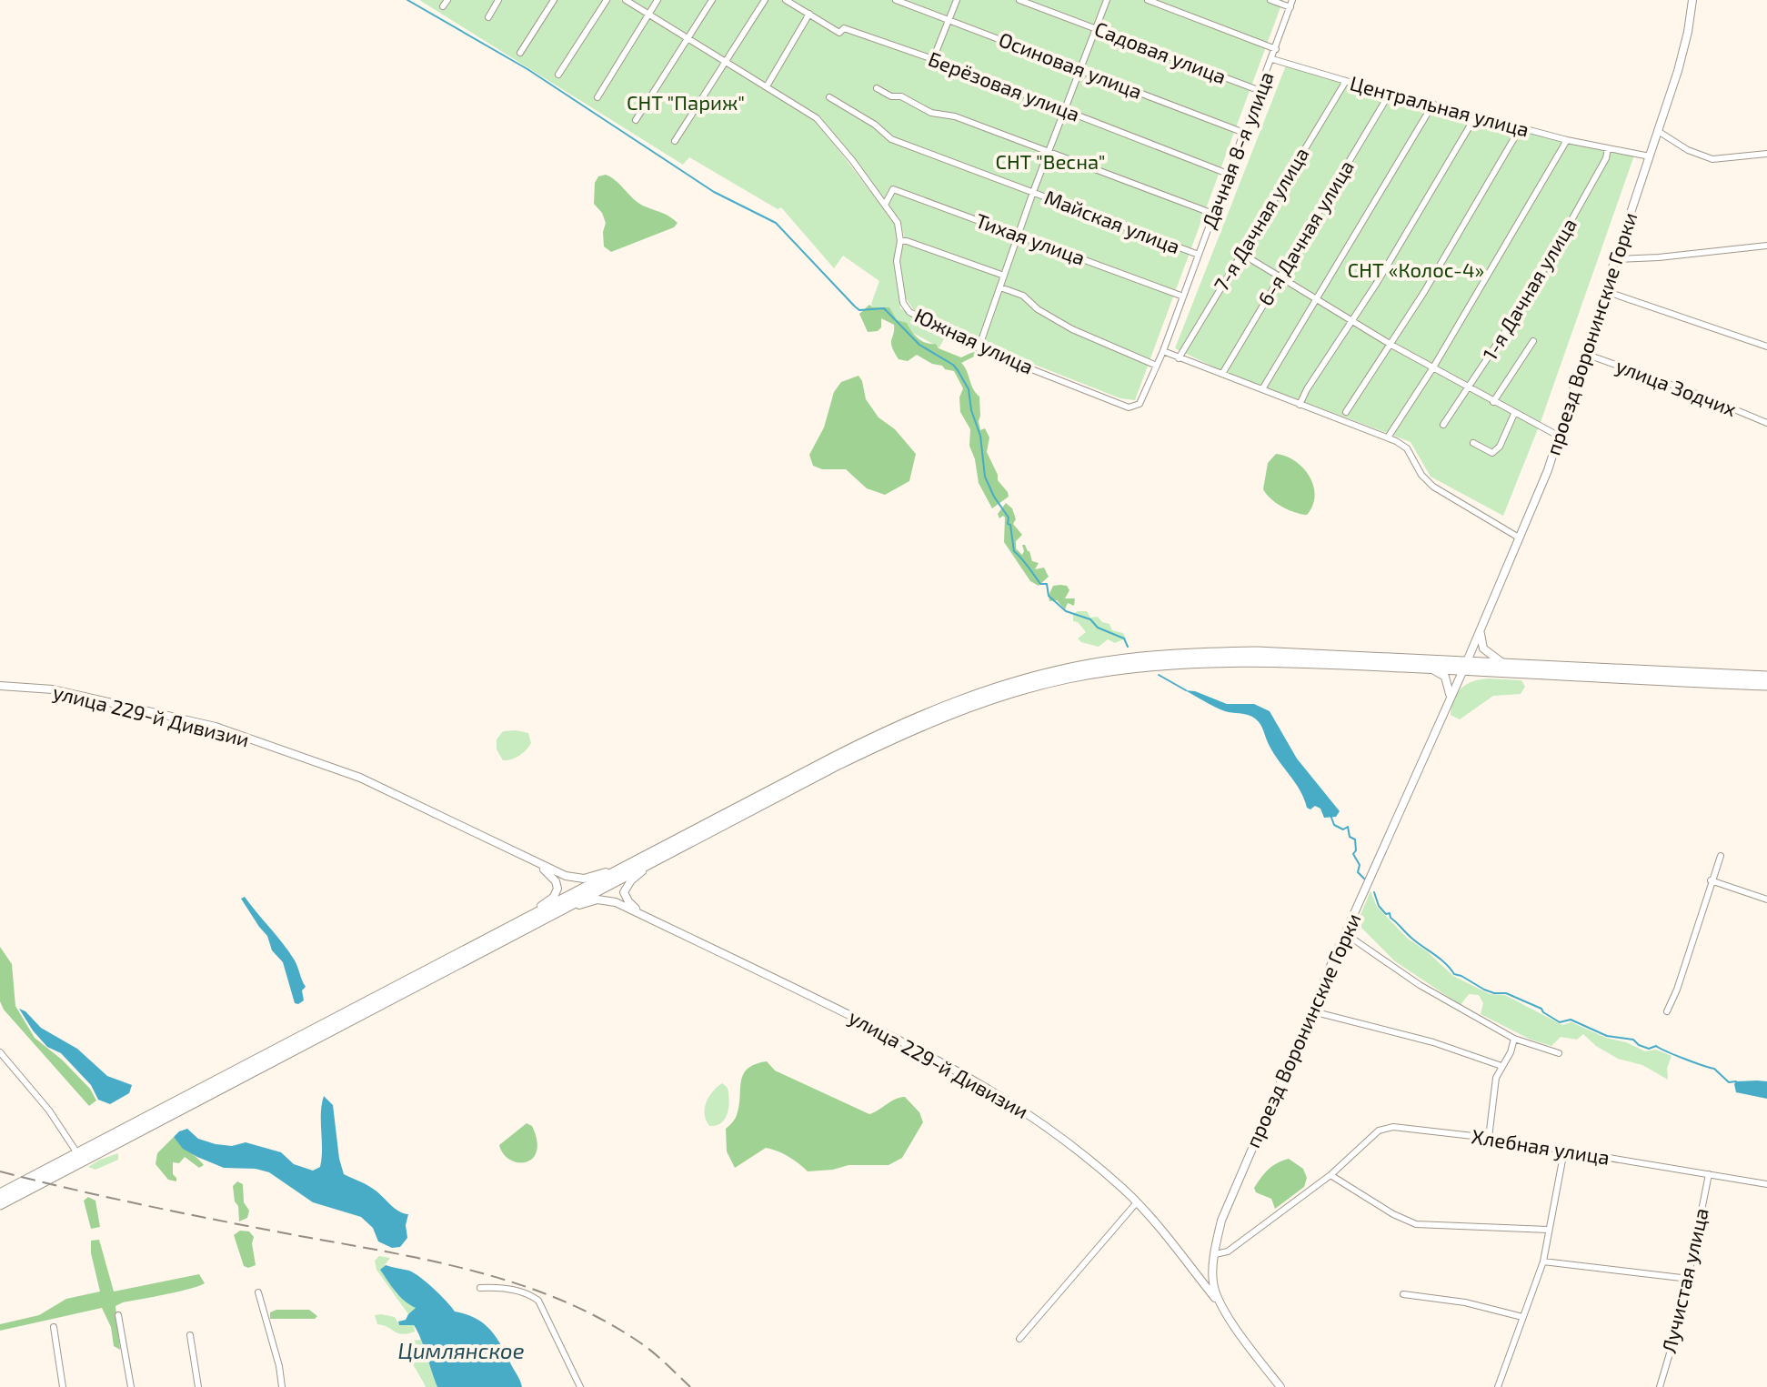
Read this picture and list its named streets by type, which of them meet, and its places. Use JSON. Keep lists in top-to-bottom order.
{
  "streets": {
    "street": [
      "Садовая улица",
      "Осиновая улица",
      "Берёзовая улица",
      "Центральная улица",
      "Дачная 8-я улица",
      "7-я Дачная улица",
      "Майская улица",
      "6-я Дачная улица",
      "Тихая улица",
      "1-я Дачная улица",
      "проезд Воронинские Горки",
      "Южная улица",
      "улица Зодчих",
      "улица 229-й Дивизии",
      "Хлебная улица",
      "Лучистая улица"
    ]
  },
  "crossings": [
    ["Садовая улица", "Дачная 8-я улица"],
    ["Осиновая улица", "Дачная 8-я улица"],
    ["Берёзовая улица", "Дачная 8-я улица"],
    ["Центральная улица", "Дачная 8-я улица"],
    ["Центральная улица", "7-я Дачная улица"],
    ["Центральная улица", "6-я Дачная улица"],
    ["Центральная улица", "1-я Дачная улица"],
    ["Центральная улица", "проезд Воронинские Горки"],
    ["Дачная 8-я улица", "Майская улица"],
    ["Дачная 8-я улица", "Тихая улица"],
    ["Дачная 8-я улица", "Южная улица"],
    ["Тихая улица", "Южная улица"],
    ["проезд Воронинские Горки", "улица Зодчих"],
    ["проезд Воронинские Горки", "улица 229-й Дивизии"],
    ["проезд Воронинские Горки", "Хлебная улица"],
    ["Хлебная улица", "Лучистая улица"]
  ],
  "water": ["Цимлянское"],
  "parks": ["СНТ \"Париж\"", "СНТ \"Весна\"", "СНТ «Колос-4»"]
}
